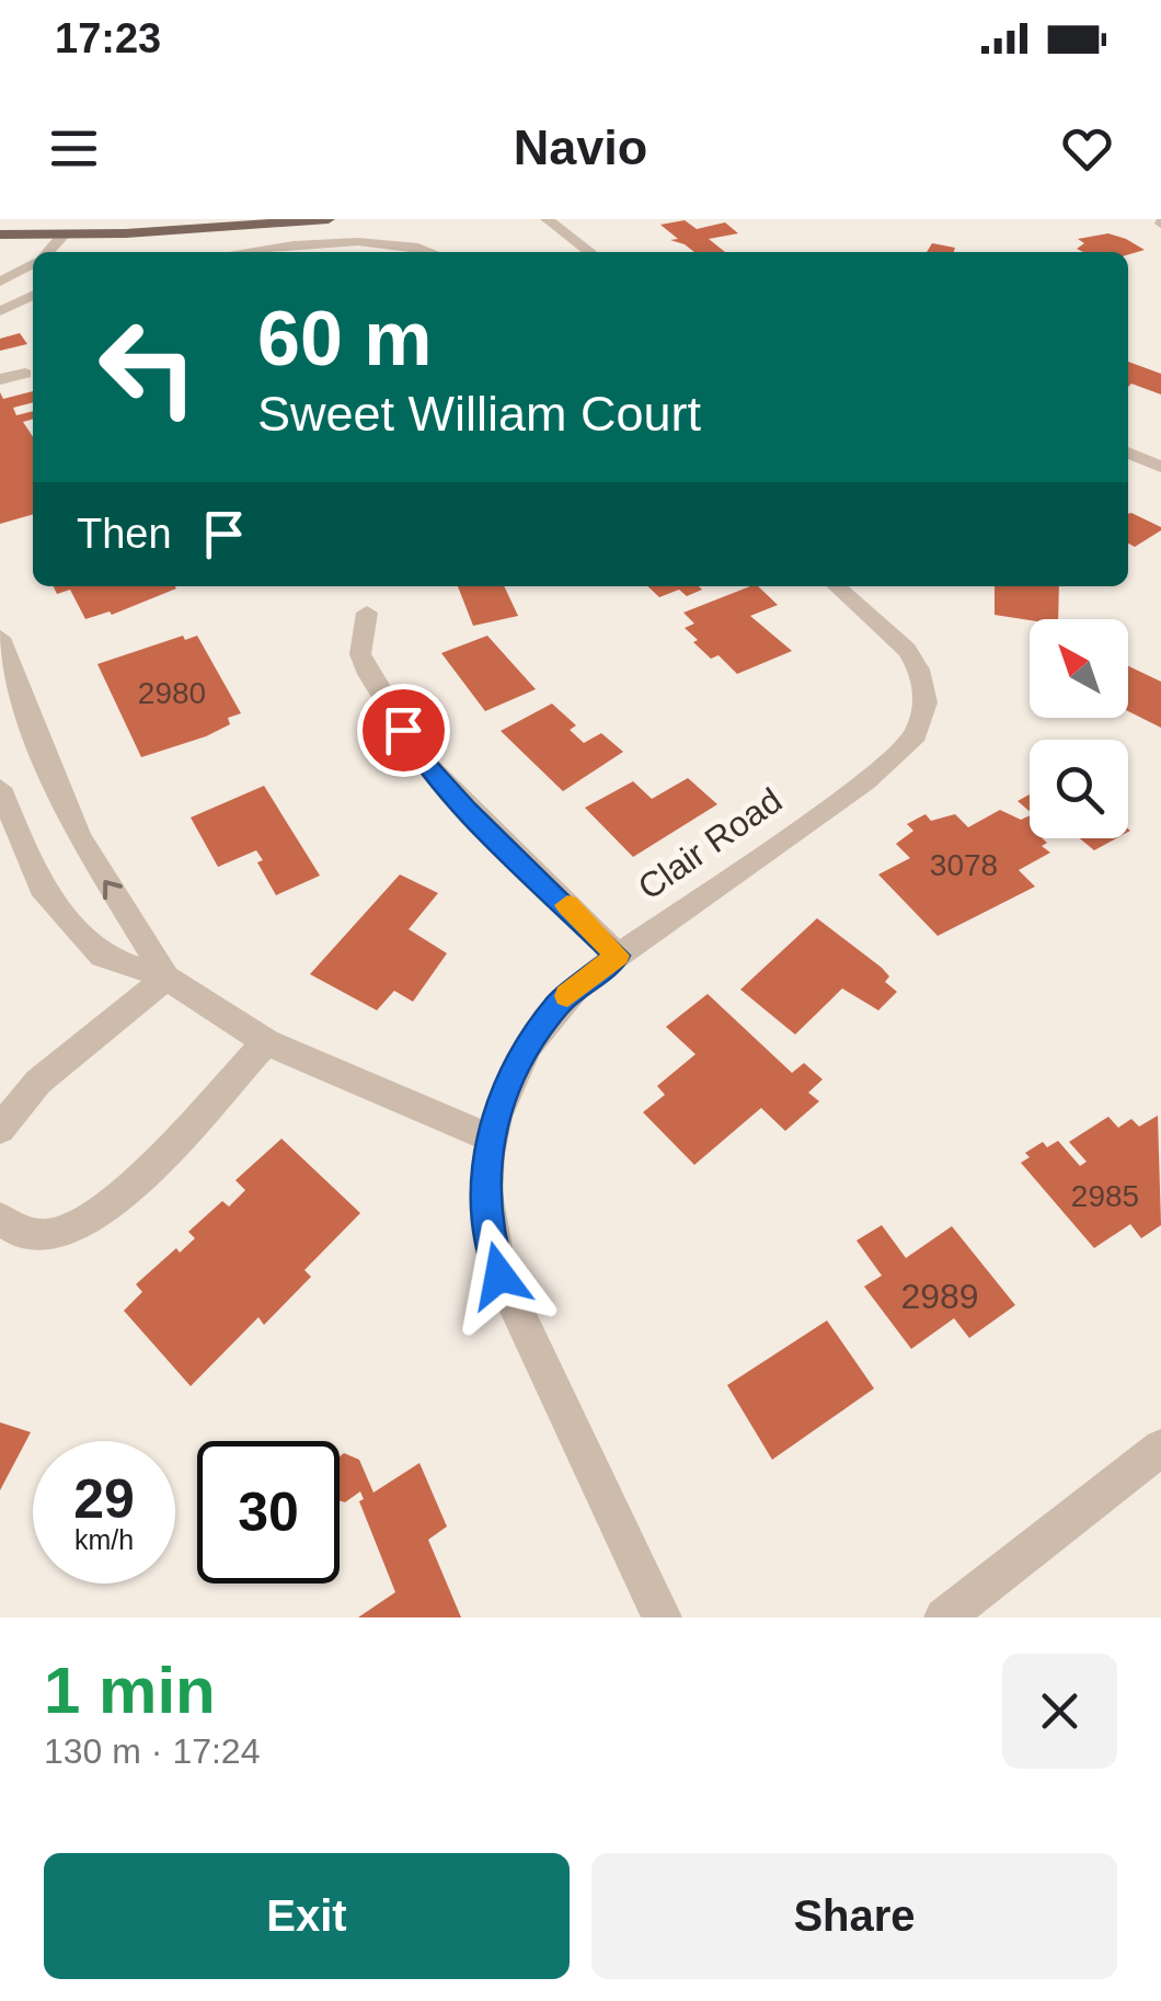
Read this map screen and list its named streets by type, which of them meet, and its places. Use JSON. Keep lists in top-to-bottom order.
{
  "streets": {
    "street": ["Clair Road"]
  },
  "house_numbers": [
    "2980",
    "3078",
    "2985",
    "2989"
  ],
  "north": "top left",
  "page": {
    "status": "17:23",
    "header": "Navio",
    "turn": ["60 m", "Sweet William Court"],
    "then": "Then",
    "speed": "29 km/h",
    "limit": "30",
    "heading": ["1 min", "130 m · 17:24"],
    "buttons": ["Exit", "Share"]
  }
}
